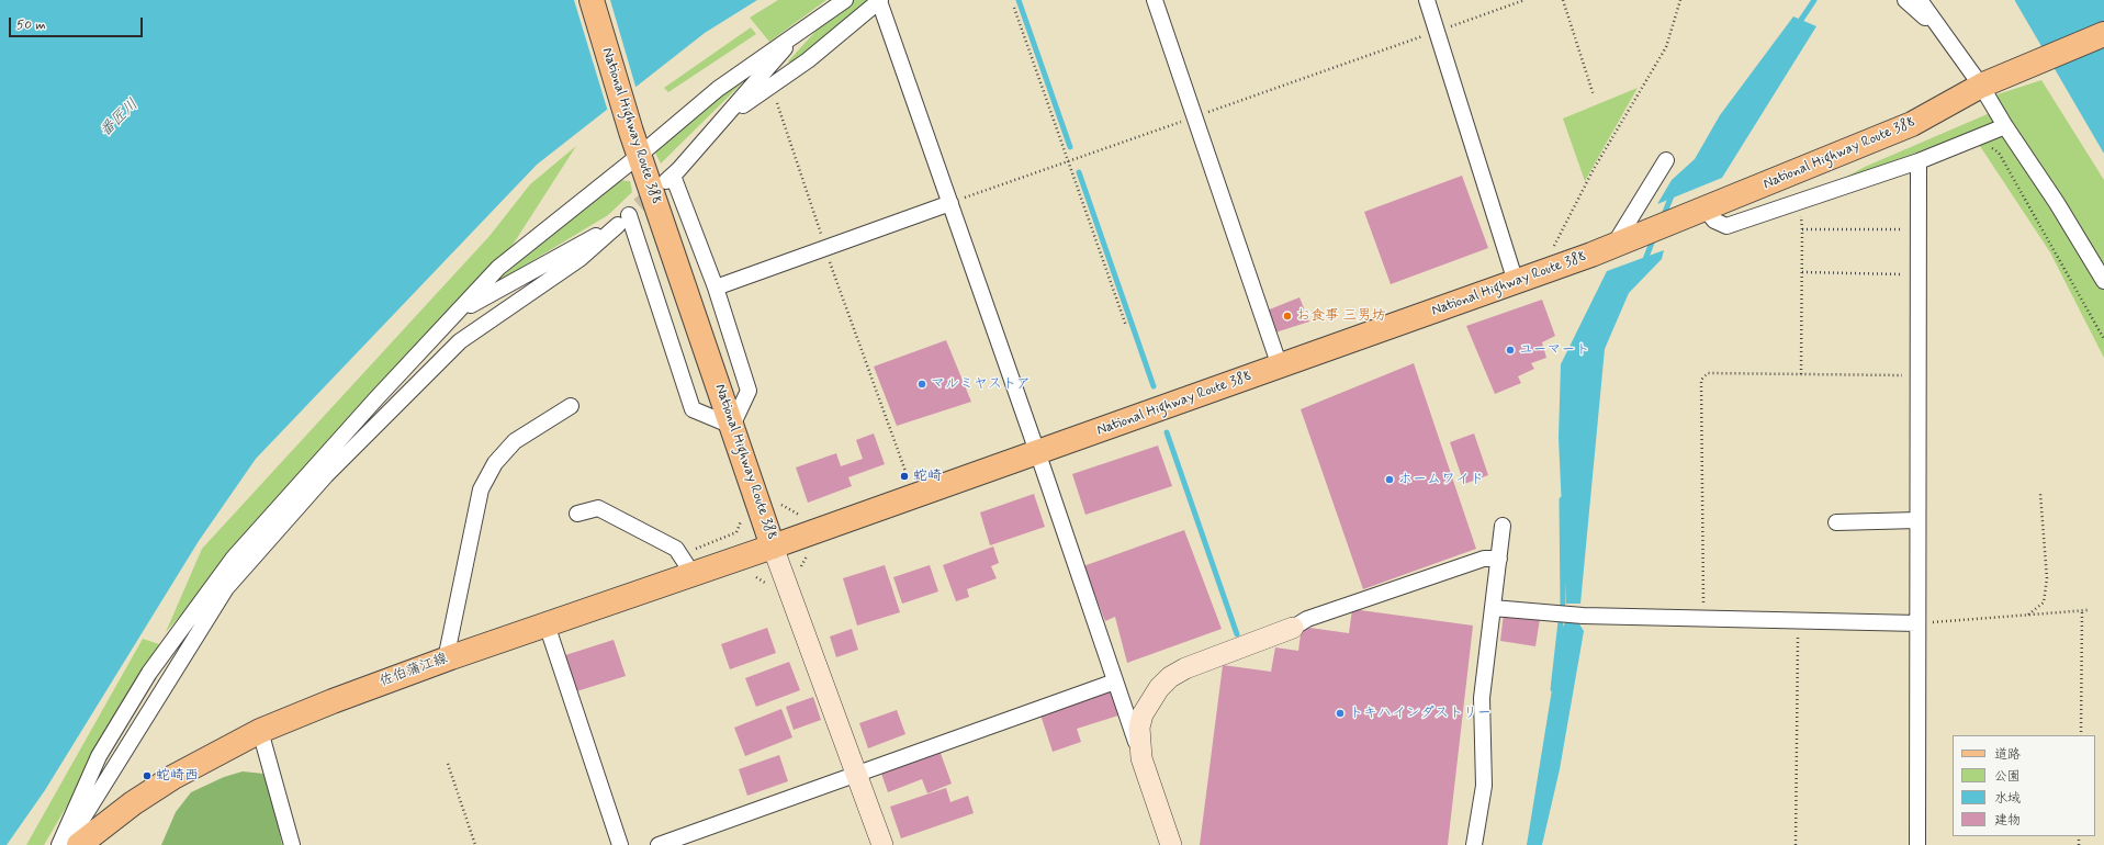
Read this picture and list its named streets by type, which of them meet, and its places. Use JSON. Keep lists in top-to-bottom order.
{
  "streets": {
    "main road": ["National Highway Route 388", "佐伯蒲江線"]
  },
  "crossings": [
    ["National Highway Route 388", "佐伯蒲江線"]
  ],
  "water": ["番匠川"],
  "places": [
    "お食事 三男坊",
    "ユーマート",
    "マルミヤストア",
    "蛇崎",
    "ホームワイド",
    "トキハインダストリー",
    "蛇崎西"
  ],
  "legend": [
    "道路",
    "公園",
    "水域",
    "建物"
  ],
  "scale_bar": "50 m"
}
